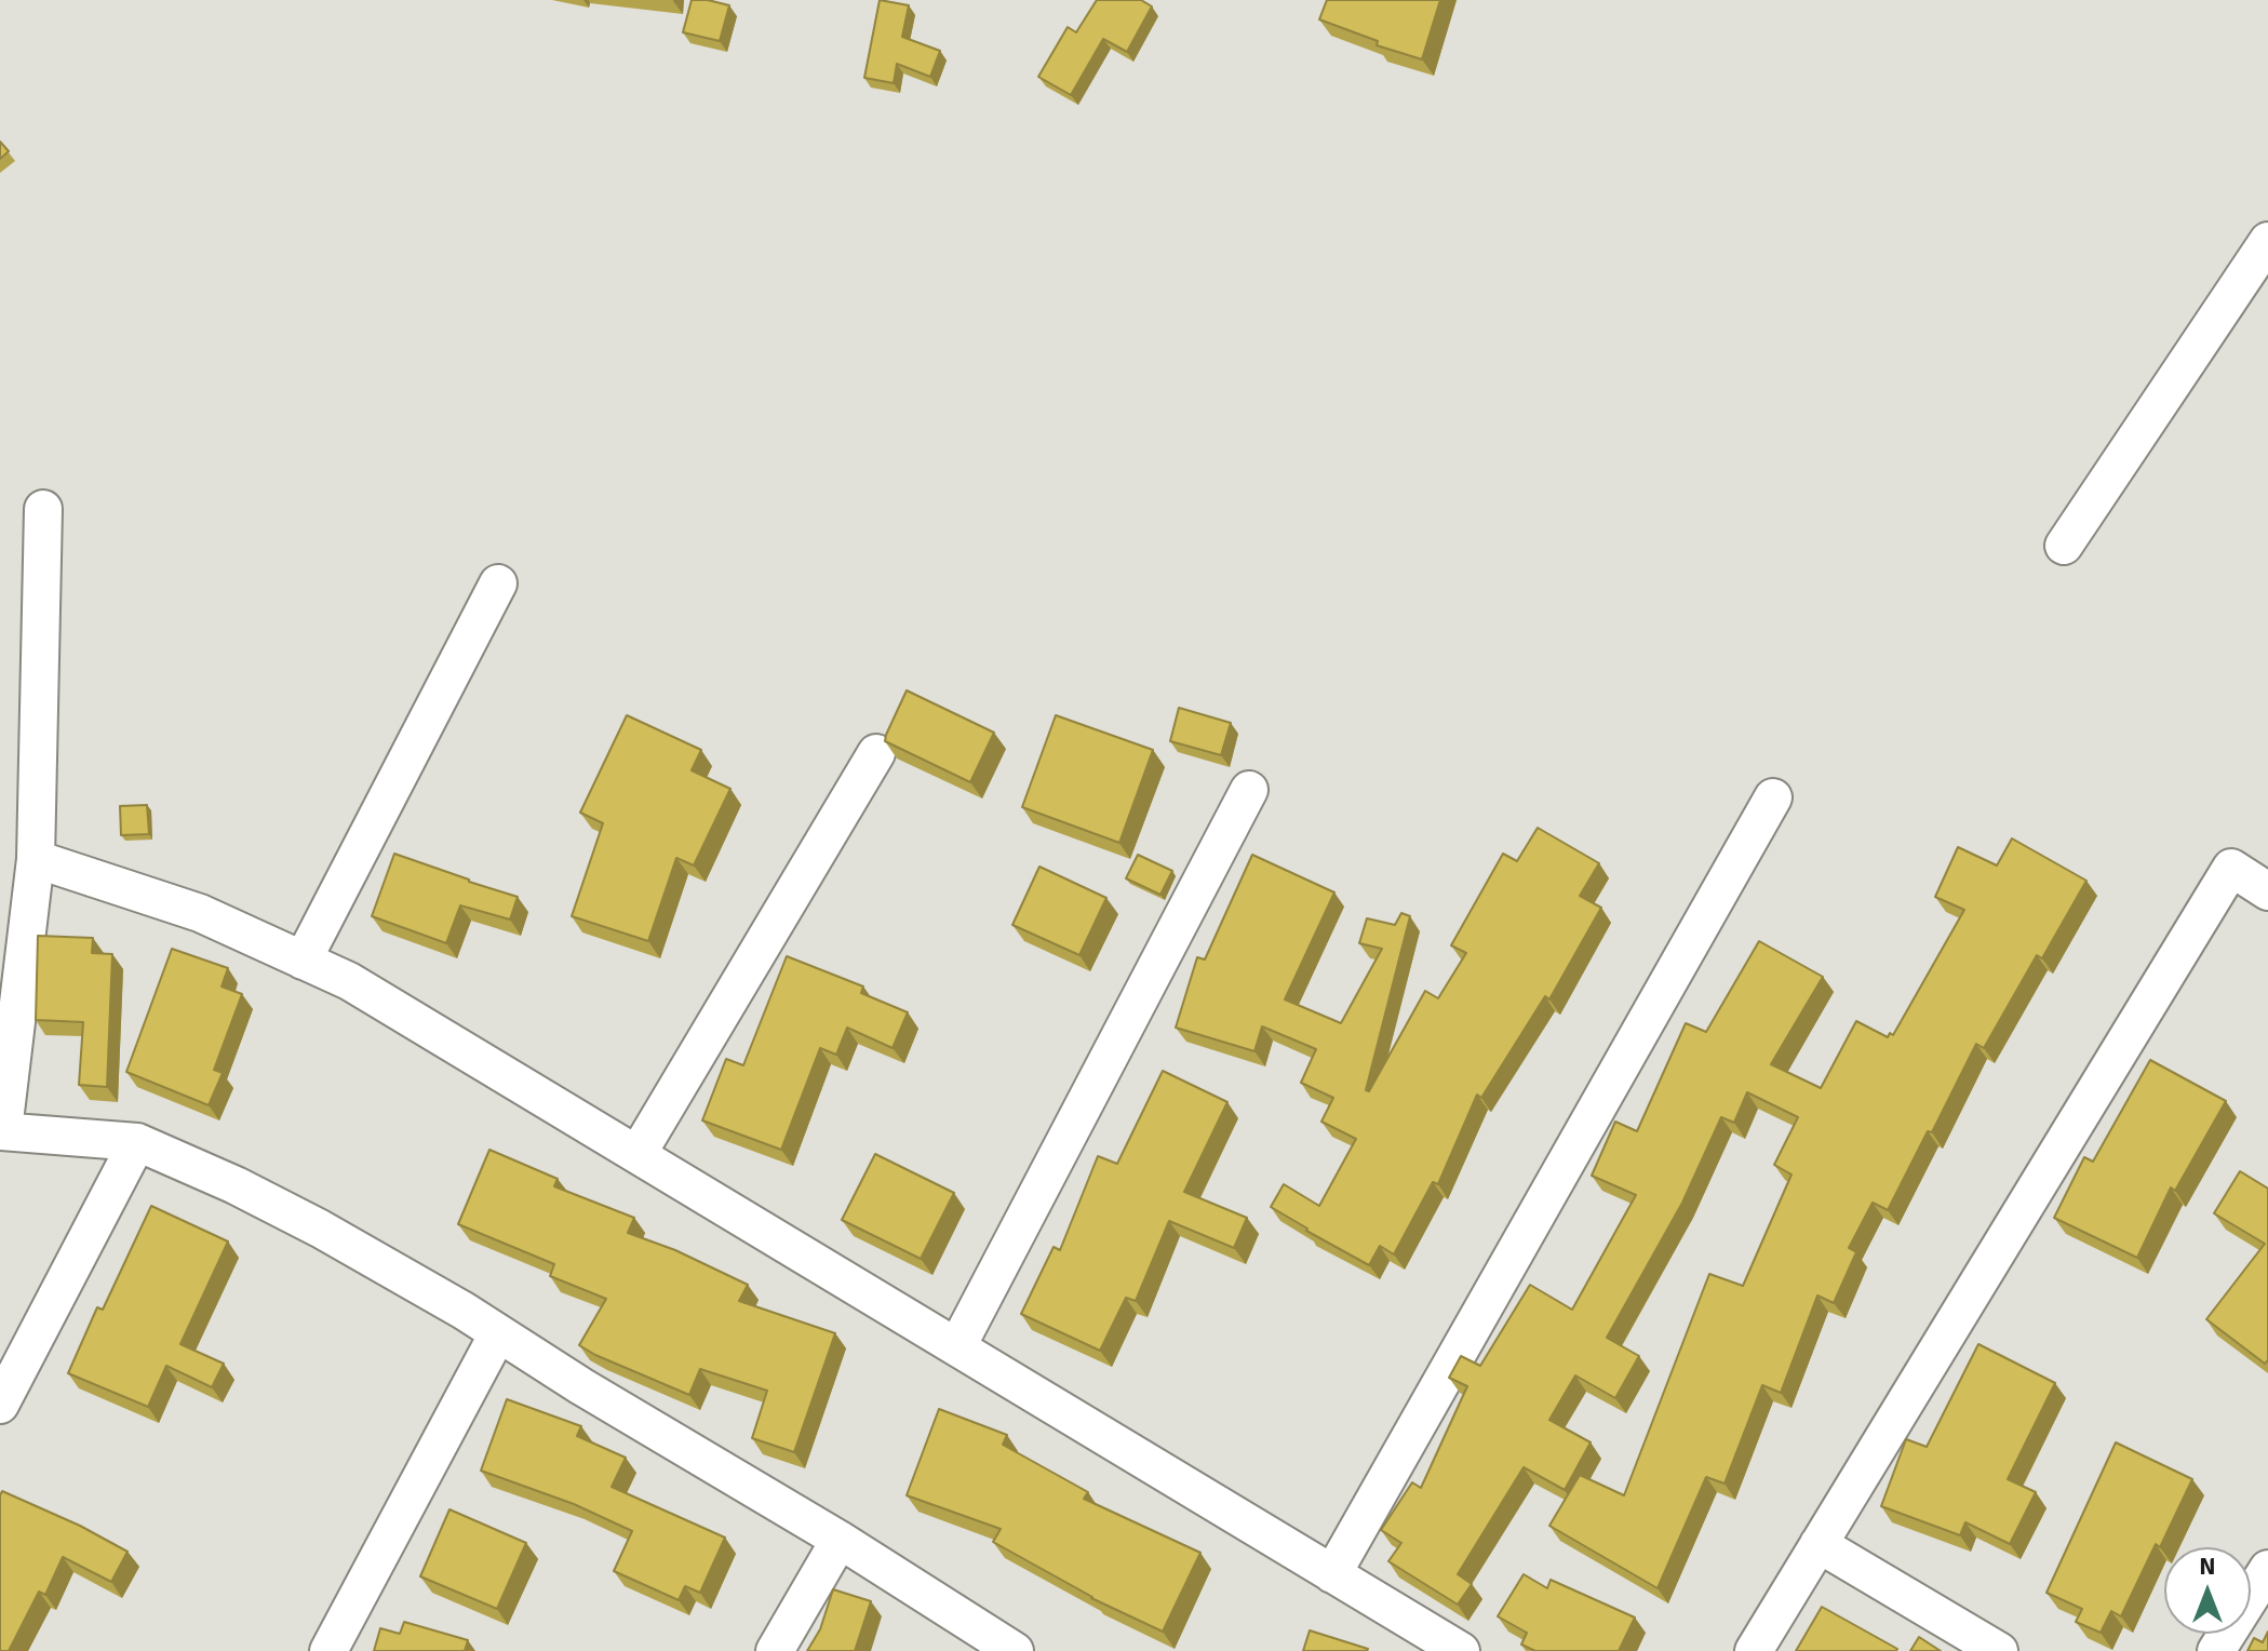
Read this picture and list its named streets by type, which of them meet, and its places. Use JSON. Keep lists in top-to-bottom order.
{
  "north": "top"
}
